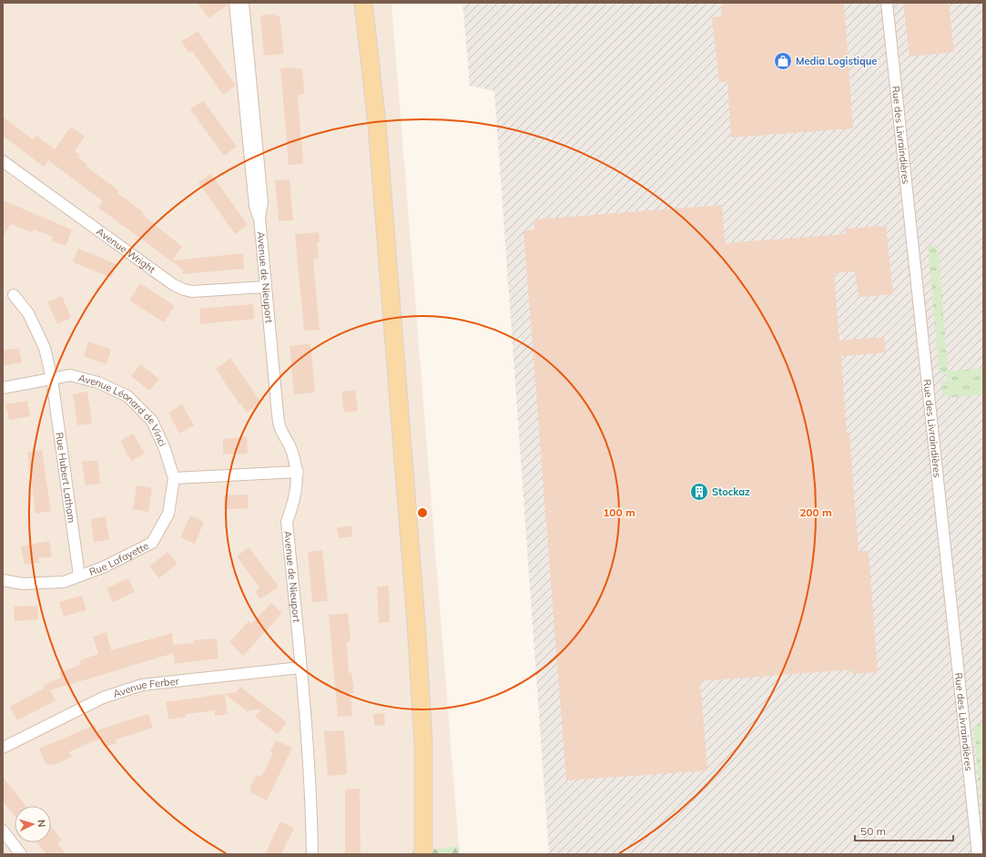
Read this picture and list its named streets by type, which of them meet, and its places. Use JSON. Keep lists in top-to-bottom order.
{
  "streets": {
    "street": [
      "Rue des Livraindières",
      "Avenue Wright",
      "Avenue de Nieuport",
      "Avenue Léonard de Vinci",
      "Rue Hubert Latham",
      "Rue Lafayette",
      "Avenue Ferber"
    ]
  },
  "crossings": [
    ["Avenue Wright", "Avenue de Nieuport"],
    ["Avenue de Nieuport", "Avenue Ferber"],
    ["Avenue Léonard de Vinci", "Rue Hubert Latham"],
    ["Avenue Léonard de Vinci", "Rue Lafayette"],
    ["Rue Hubert Latham", "Rue Lafayette"]
  ],
  "places": {
    "shop": ["Media Logistique"],
    "building": ["Stockaz"]
  },
  "scale_bar": "50 m",
  "north": "right",
  "rings": ["100 m", "200 m"]
}
